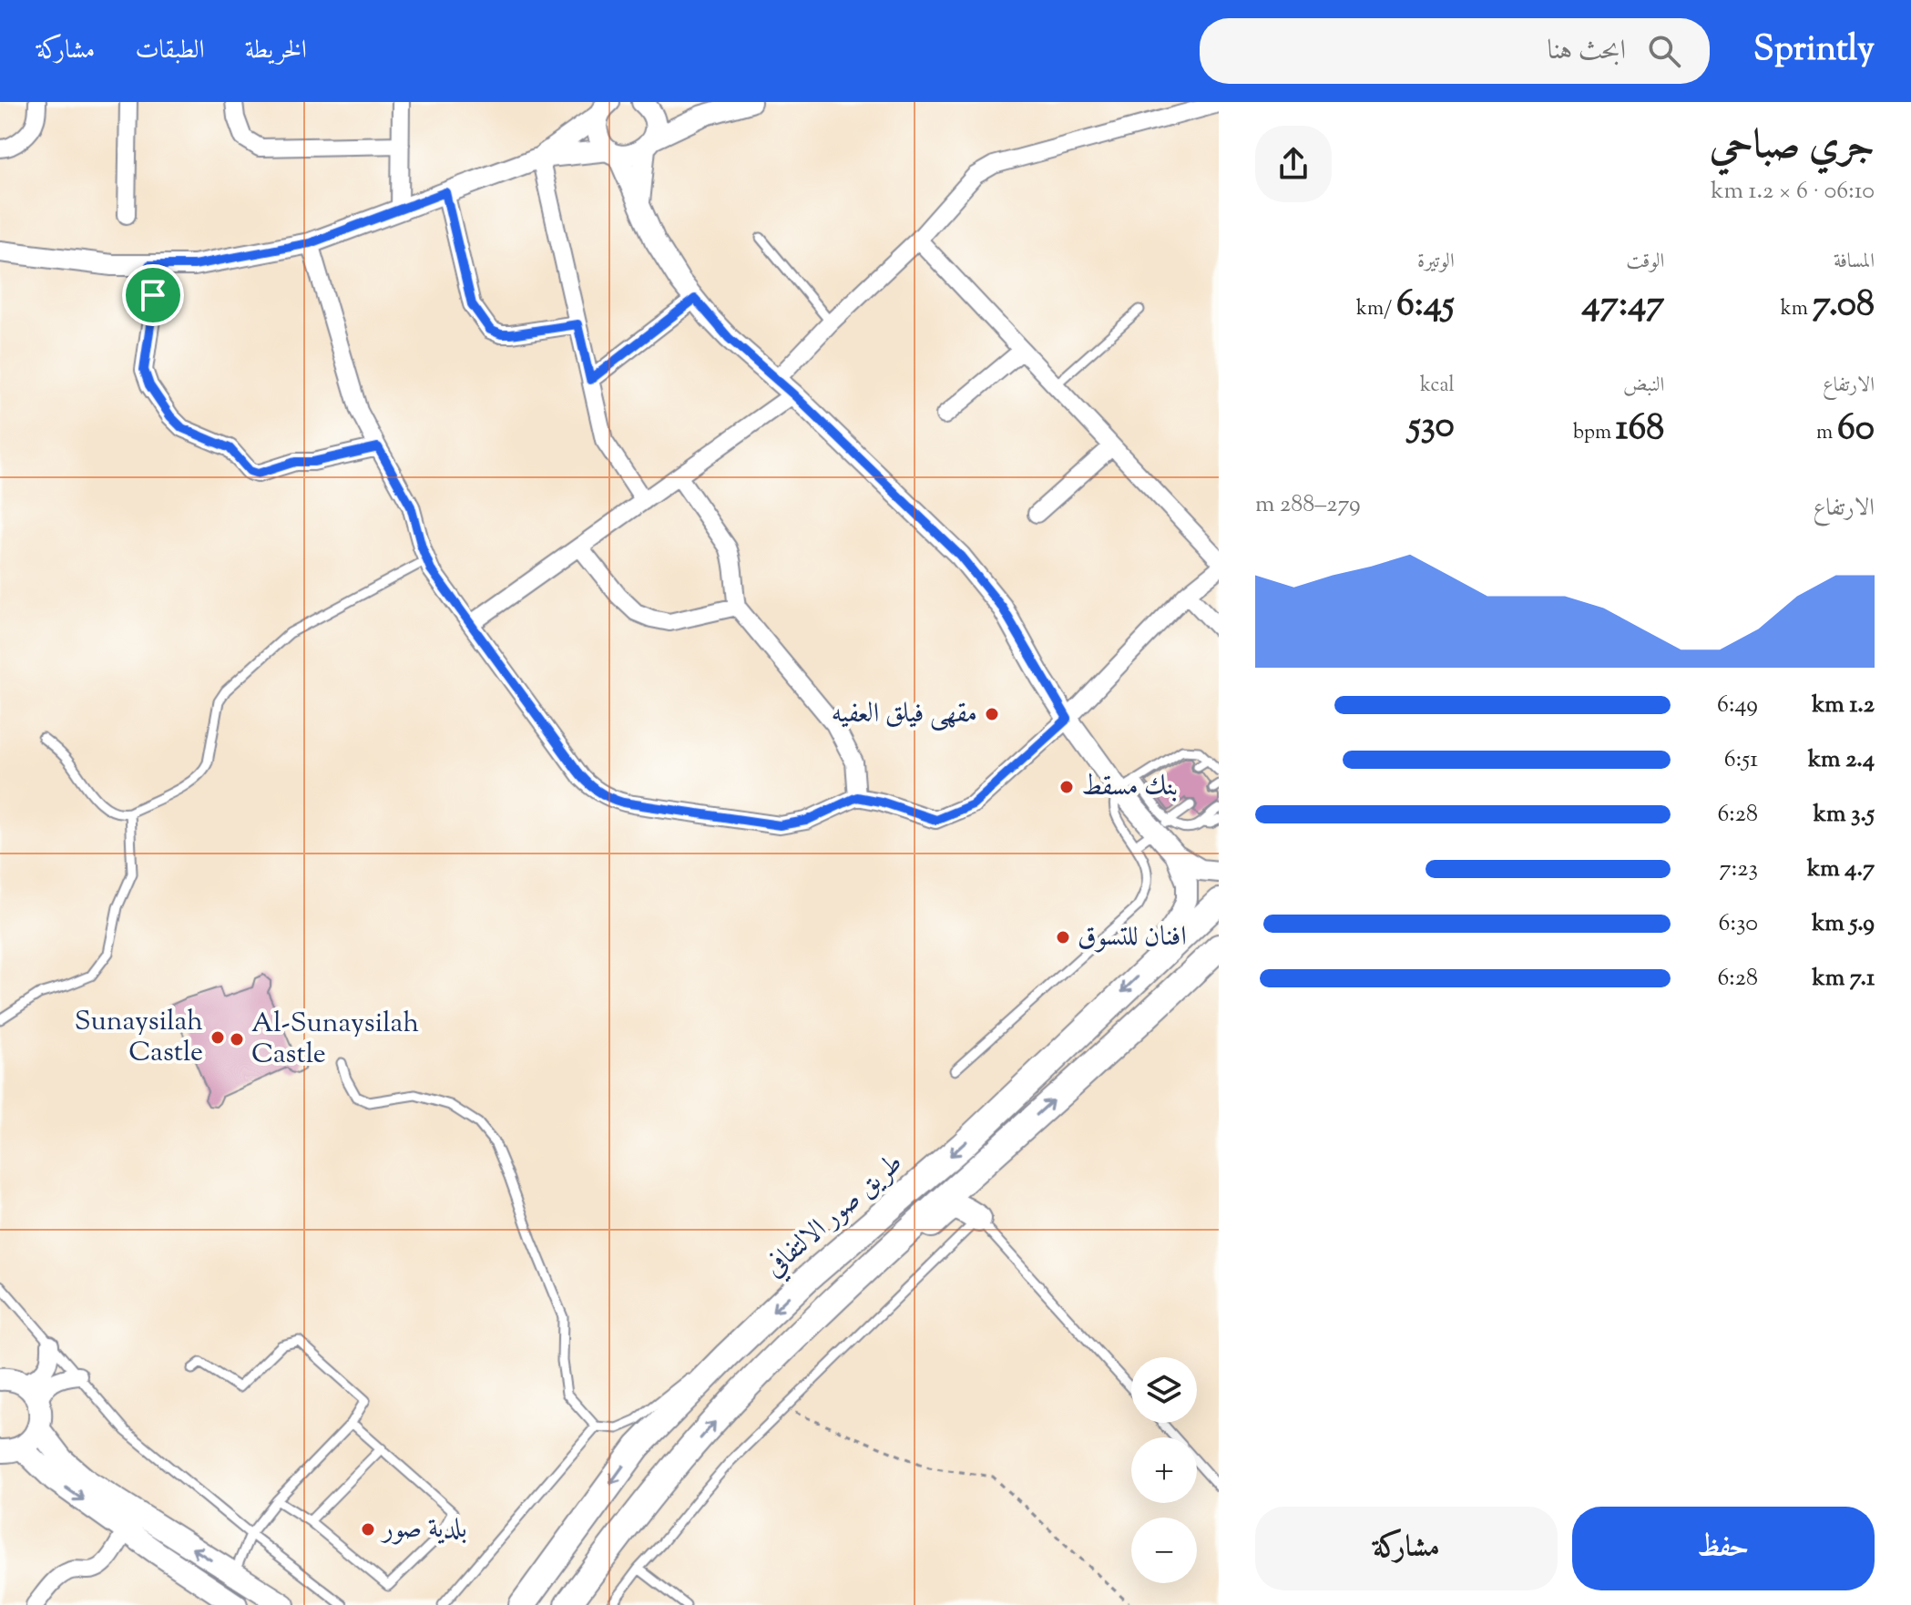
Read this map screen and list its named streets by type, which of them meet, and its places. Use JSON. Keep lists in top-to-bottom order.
{
  "streets": {
    "main road": ["طريق صور الالتفافي"]
  },
  "places": [
    "مقهى فيلق العفيه",
    "بنك مسقط",
    "افنان للتسوق",
    "Sunaysilah Castle",
    "Al-Sunaysilah Castle",
    "بلدية صور"
  ],
  "page": {
    "header": "Sprintly",
    "search": "ابحث هنا",
    "nav": ["الخريطة", "الطبقات", "مشاركة"],
    "heading": ["جري صباحي", "06:10 · 6 × 1.2 km"],
    "stats": [
      ["المسافة", "7.08 km"],
      ["الوقت", "47:47"],
      ["الوتيرة", "6:45 /km"],
      ["الارتفاع", "60 m"],
      ["النبض", "168 bpm"],
      ["kcal", "530"]
    ],
    "chart": ["الارتفاع", "279–288 m"],
    "list": [
      {
        "name": "1.2 km",
        "note": "6:49"
      },
      {
        "name": "2.4 km",
        "note": "6:51"
      },
      {
        "name": "3.5 km",
        "note": "6:28"
      },
      {
        "name": "4.7 km",
        "note": "7:23"
      },
      {
        "name": "5.9 km",
        "note": "6:30"
      },
      {
        "name": "7.1 km",
        "note": "6:28"
      }
    ],
    "map_buttons": ["+", "−"],
    "buttons": ["حفظ", "مشاركة"]
  }
}
